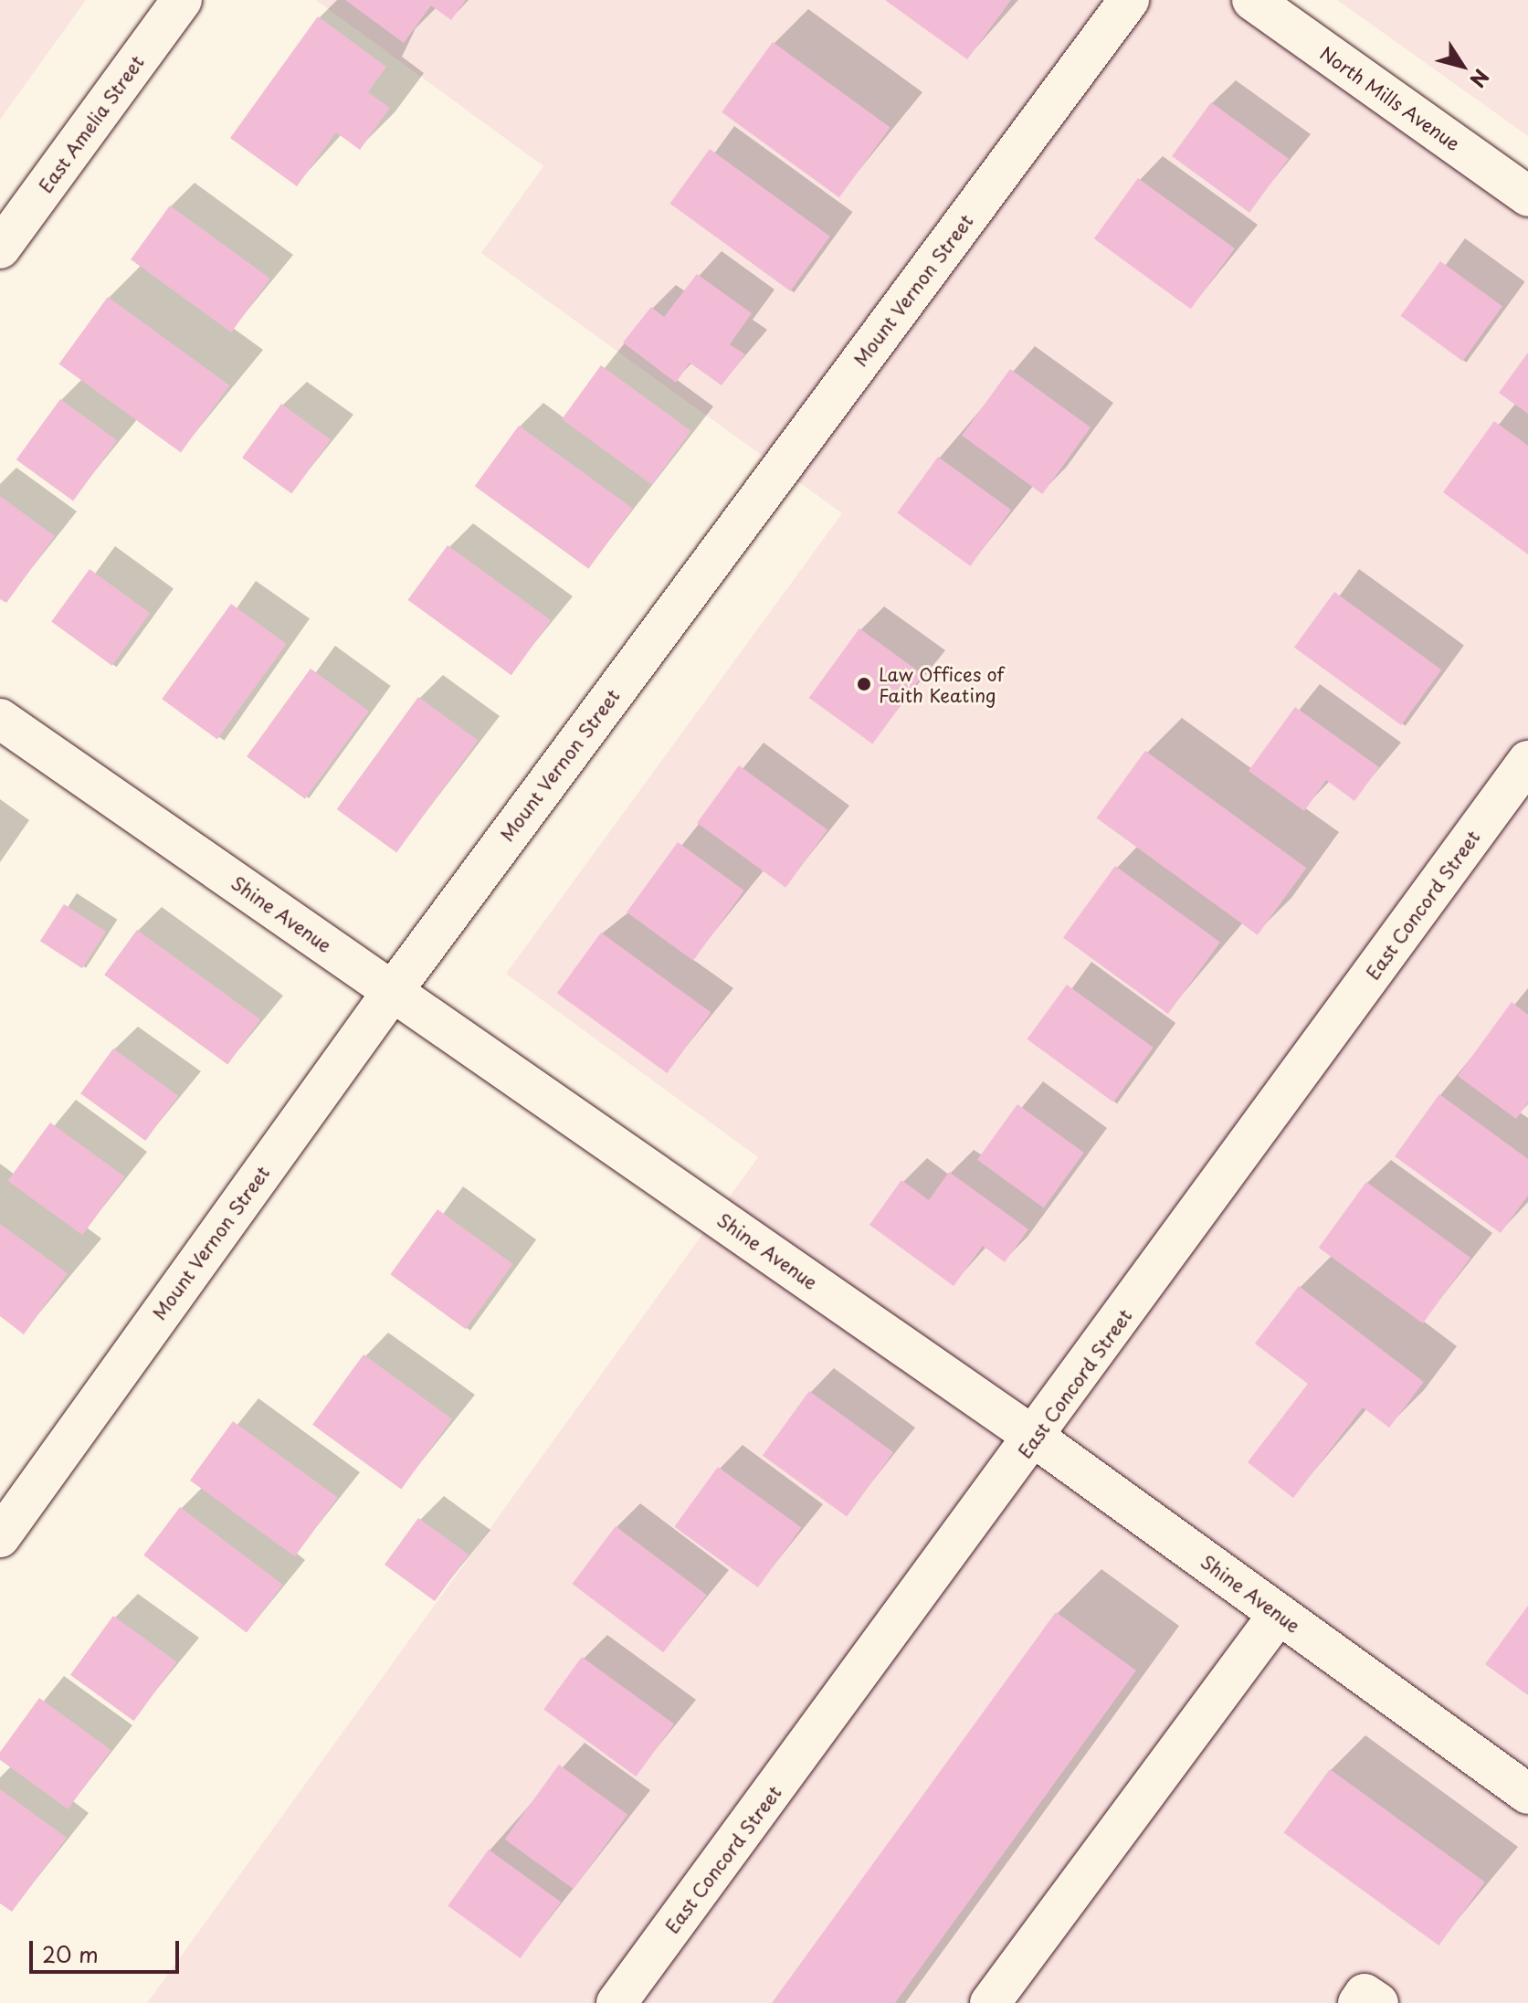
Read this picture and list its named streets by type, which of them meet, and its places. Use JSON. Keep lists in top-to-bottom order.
{
  "streets": {
    "street": [
      "North Mills Avenue",
      "East Amelia Street",
      "Mount Vernon Street",
      "East Concord Street",
      "Shine Avenue"
    ]
  },
  "crossings": [
    ["Mount Vernon Street", "Shine Avenue"],
    ["East Concord Street", "Shine Avenue"]
  ],
  "places": ["Law Offices of Faith Keating"],
  "scale_bar": "20 m",
  "north": "bottom right"
}
